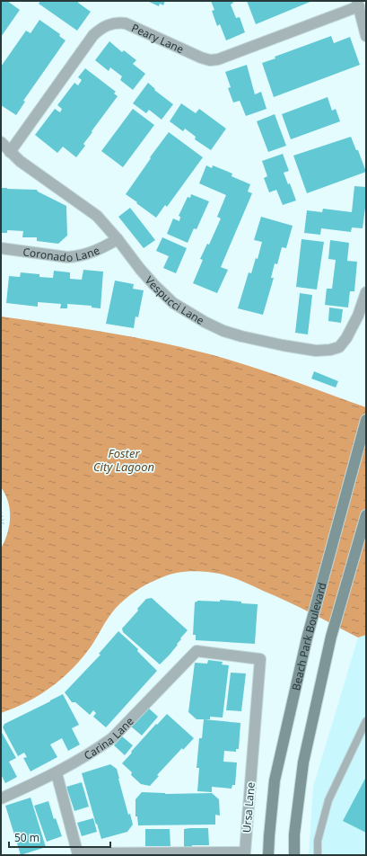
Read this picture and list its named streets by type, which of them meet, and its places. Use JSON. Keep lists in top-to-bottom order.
{
  "streets": {
    "main road": ["Beach Park Boulevard"],
    "street": [
      "Peary Lane",
      "Coronado Lane",
      "Vespucci Lane",
      "Carina Lane",
      "Ursa Lane"
    ]
  },
  "crossings": [
    ["Peary Lane", "Vespucci Lane"],
    ["Coronado Lane", "Vespucci Lane"],
    ["Carina Lane", "Ursa Lane"]
  ],
  "water": ["Foster City Lagoon"],
  "scale_bar": "50 m"
}
